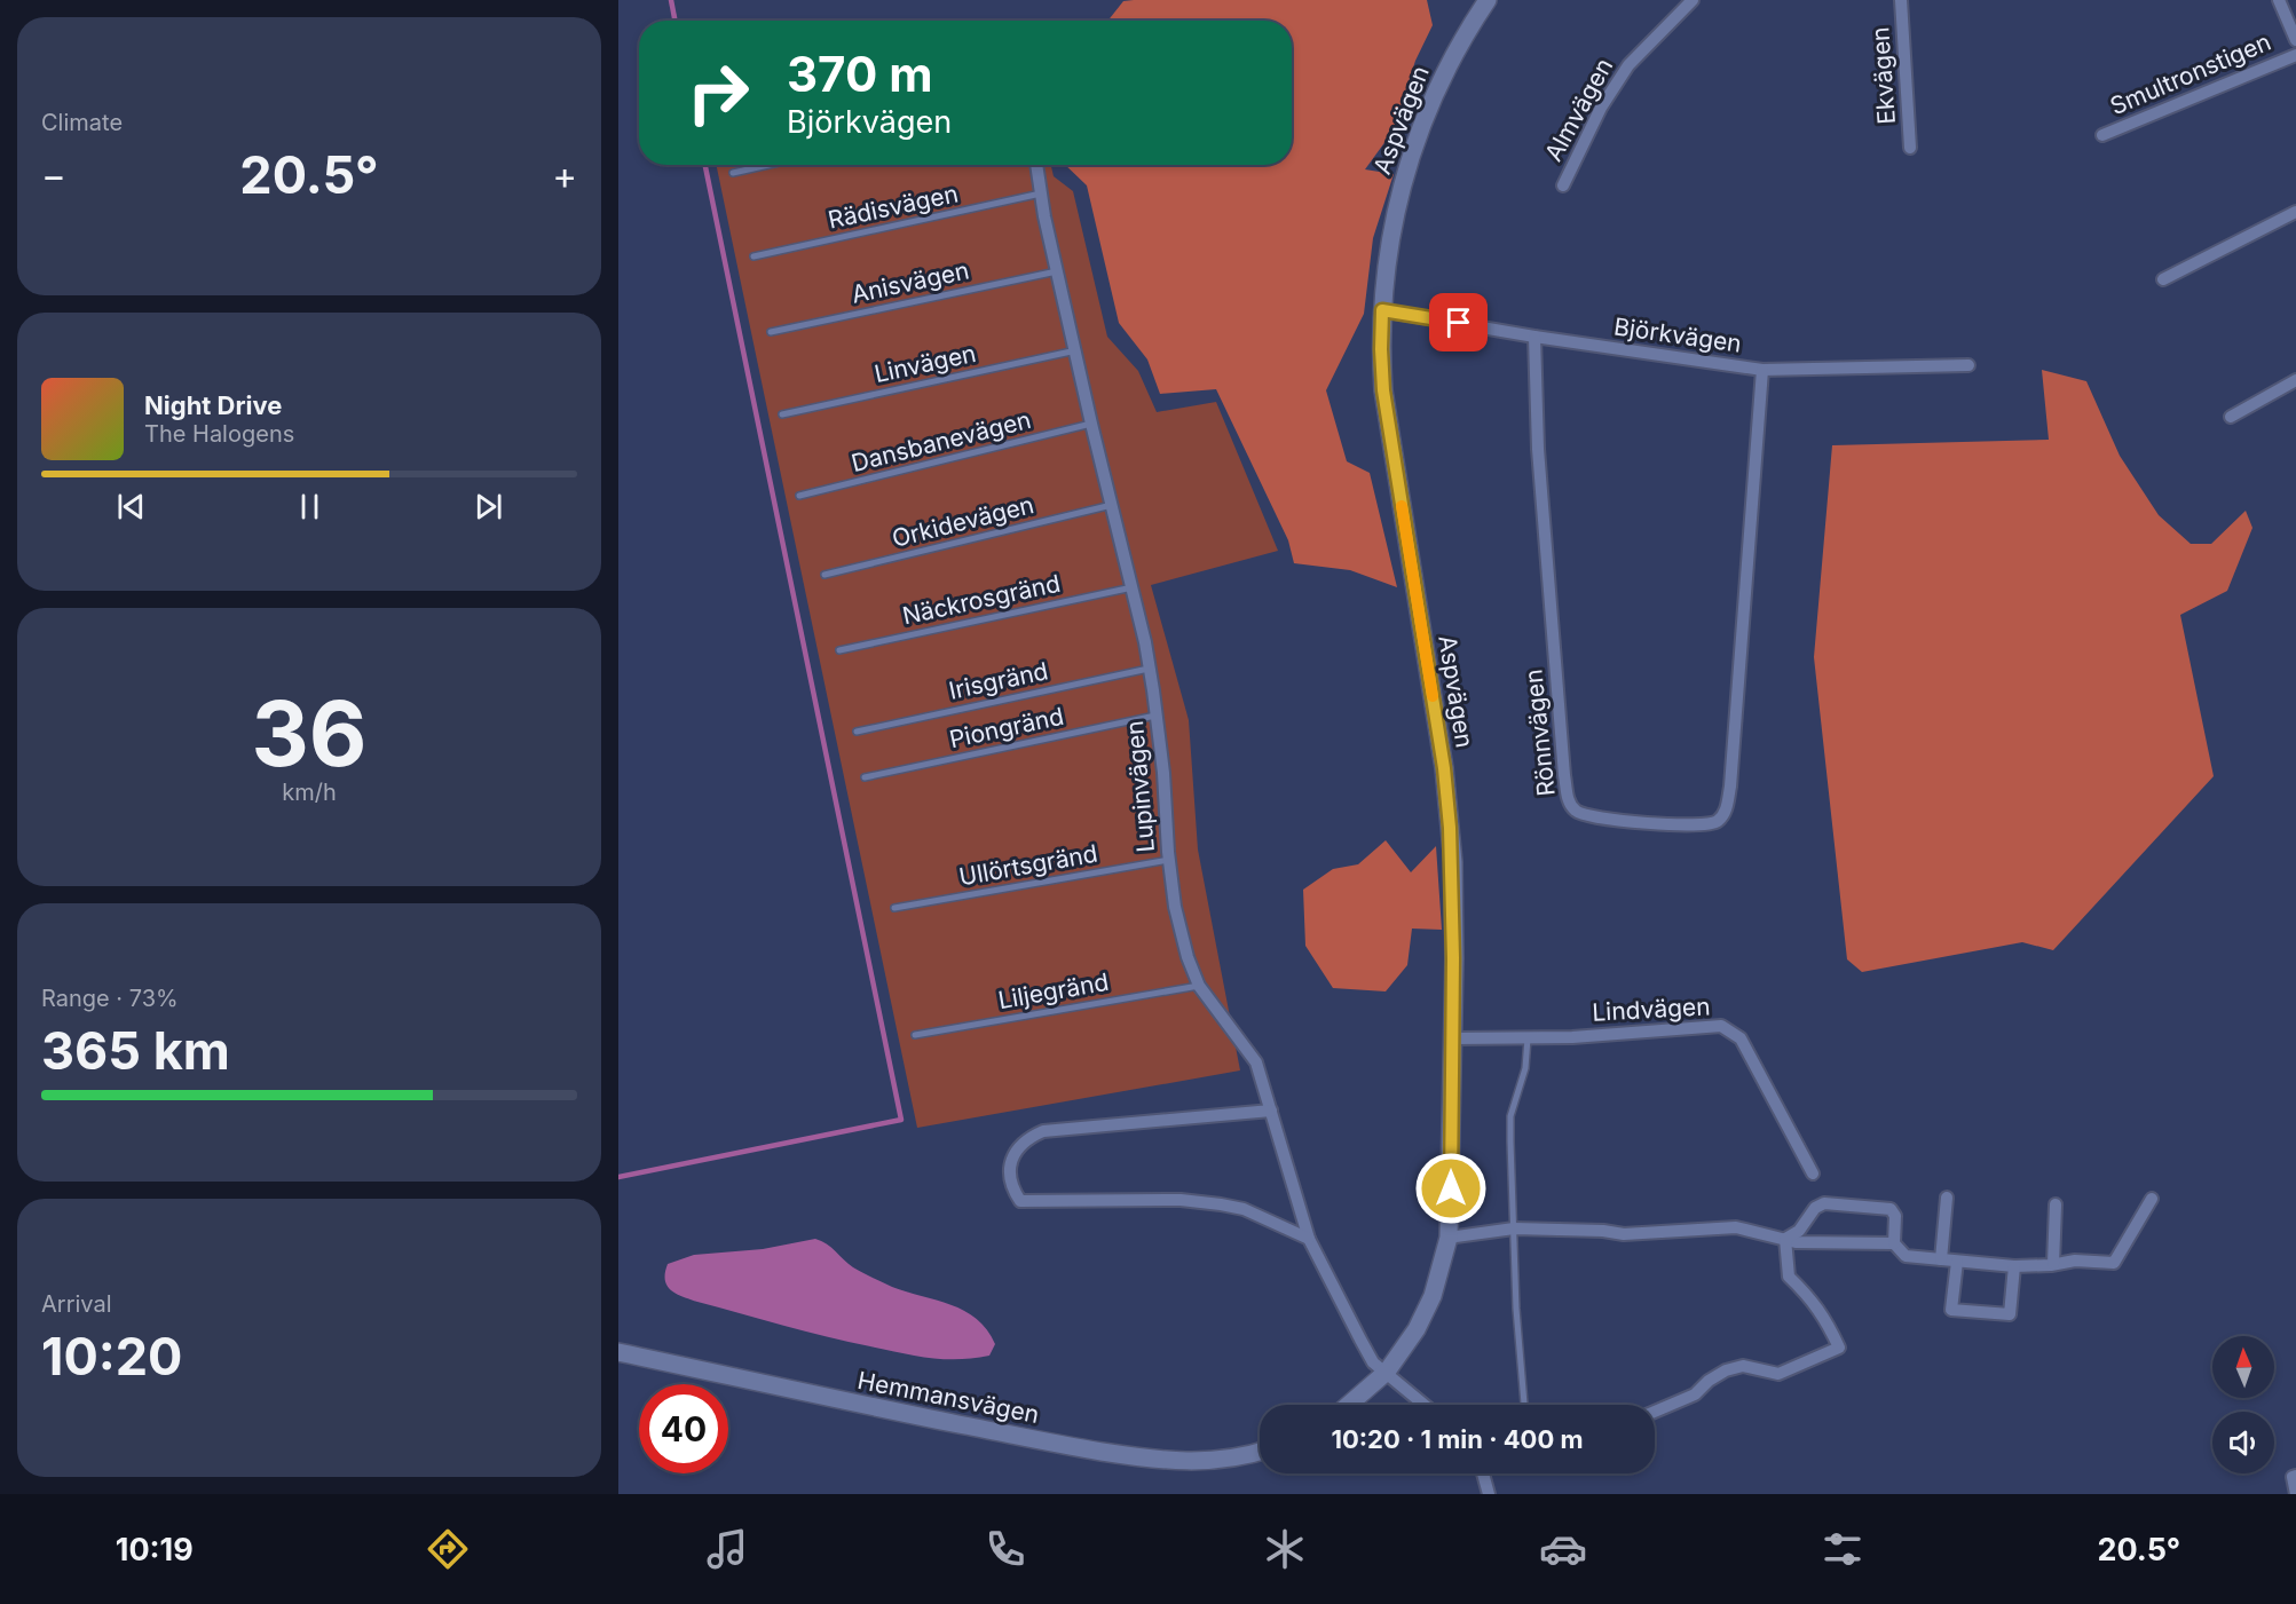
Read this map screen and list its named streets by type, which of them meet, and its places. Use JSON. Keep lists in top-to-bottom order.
{
  "streets": {
    "street": [
      "Smultronstigen",
      "Ekvägen",
      "Almvägen",
      "Aspvägen",
      "Björkvägen",
      "Rönnvägen",
      "Lupinvägen",
      "Lindvägen",
      "Hemmansvägen"
    ],
    "lane": [
      "Rädisvägen",
      "Anisvägen",
      "Linvägen",
      "Dansbanevägen",
      "Orkidevägen",
      "Näckrosgränd",
      "Irisgränd",
      "Piongränd",
      "Ullörtsgränd",
      "Liljegränd"
    ]
  },
  "crossings": [
    ["Aspvägen", "Björkvägen"],
    ["Aspvägen", "Lupinvägen"],
    ["Aspvägen", "Lindvägen"],
    ["Rädisvägen", "Lupinvägen"],
    ["Anisvägen", "Lupinvägen"],
    ["Björkvägen", "Rönnvägen"],
    ["Linvägen", "Lupinvägen"],
    ["Dansbanevägen", "Lupinvägen"],
    ["Orkidevägen", "Lupinvägen"],
    ["Näckrosgränd", "Lupinvägen"],
    ["Irisgränd", "Lupinvägen"],
    ["Piongränd", "Lupinvägen"],
    ["Lupinvägen", "Ullörtsgränd"],
    ["Lupinvägen", "Liljegränd"]
  ],
  "north": "top",
  "page": {
    "tile": [
      "Climate",
      ["36", "km/h"],
      ["Range · 73%", "365 km"],
      ["Arrival", "10:20"]
    ],
    "turn": ["370 m", "Björkvägen"],
    "heat": ["−", "20.5°", "+"],
    "song": ["Night Drive", "The Halogens"],
    "limit": "40",
    "trip": "10:20 · 1 min · 400 m",
    "tabs": ["10:19", "20.5°"]
  }
}
